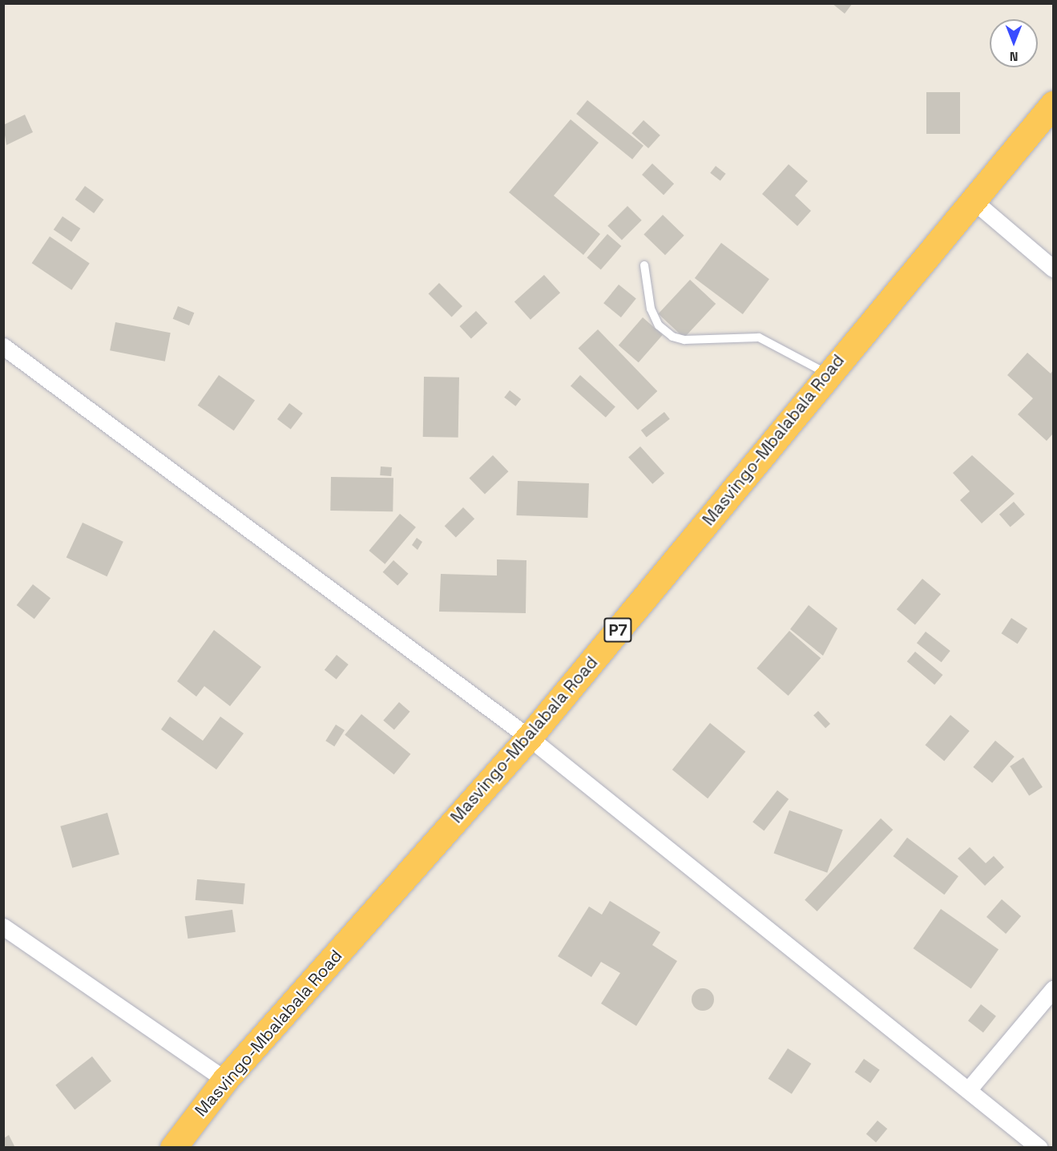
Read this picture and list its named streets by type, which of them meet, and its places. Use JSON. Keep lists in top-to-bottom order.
{
  "streets": {
    "highway": ["Masvingo-Mbalabala Road", "P7"]
  },
  "north": "bottom"
}
